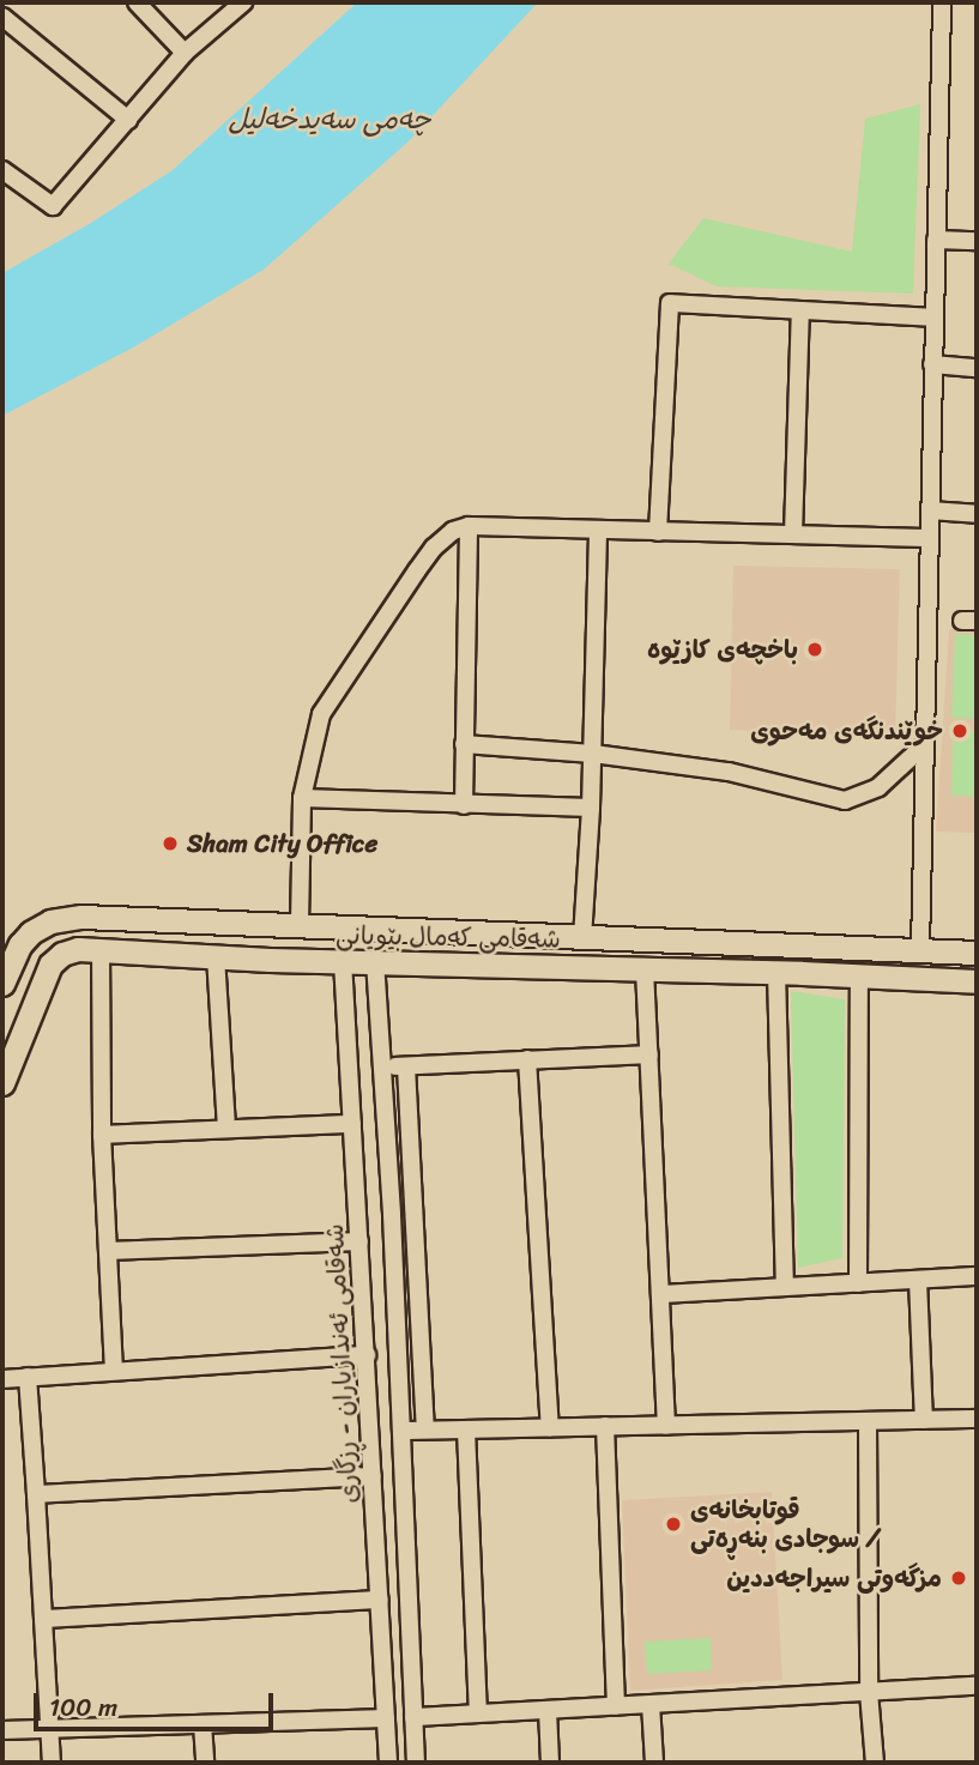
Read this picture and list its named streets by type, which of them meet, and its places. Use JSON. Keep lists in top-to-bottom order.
{
  "streets": {
    "main road": ["شەقامی کەمال بێویانی"],
    "street": ["شەقامی ئەندازیاران - ڕزگاری"]
  },
  "crossings": [
    ["شەقامی کەمال بێویانی", "شەقامی ئەندازیاران - ڕزگاری"]
  ],
  "water": ["چەمی سەیدخەلیل"],
  "places": [
    "باخچەی کازێوە",
    "خوێندنگەی مەحوی",
    "Sham City Office",
    "قوتابخانەی سوجادی بنەڕەتی /",
    "مزگەوتی سیراجەددین"
  ],
  "scale_bar": "100 m"
}
